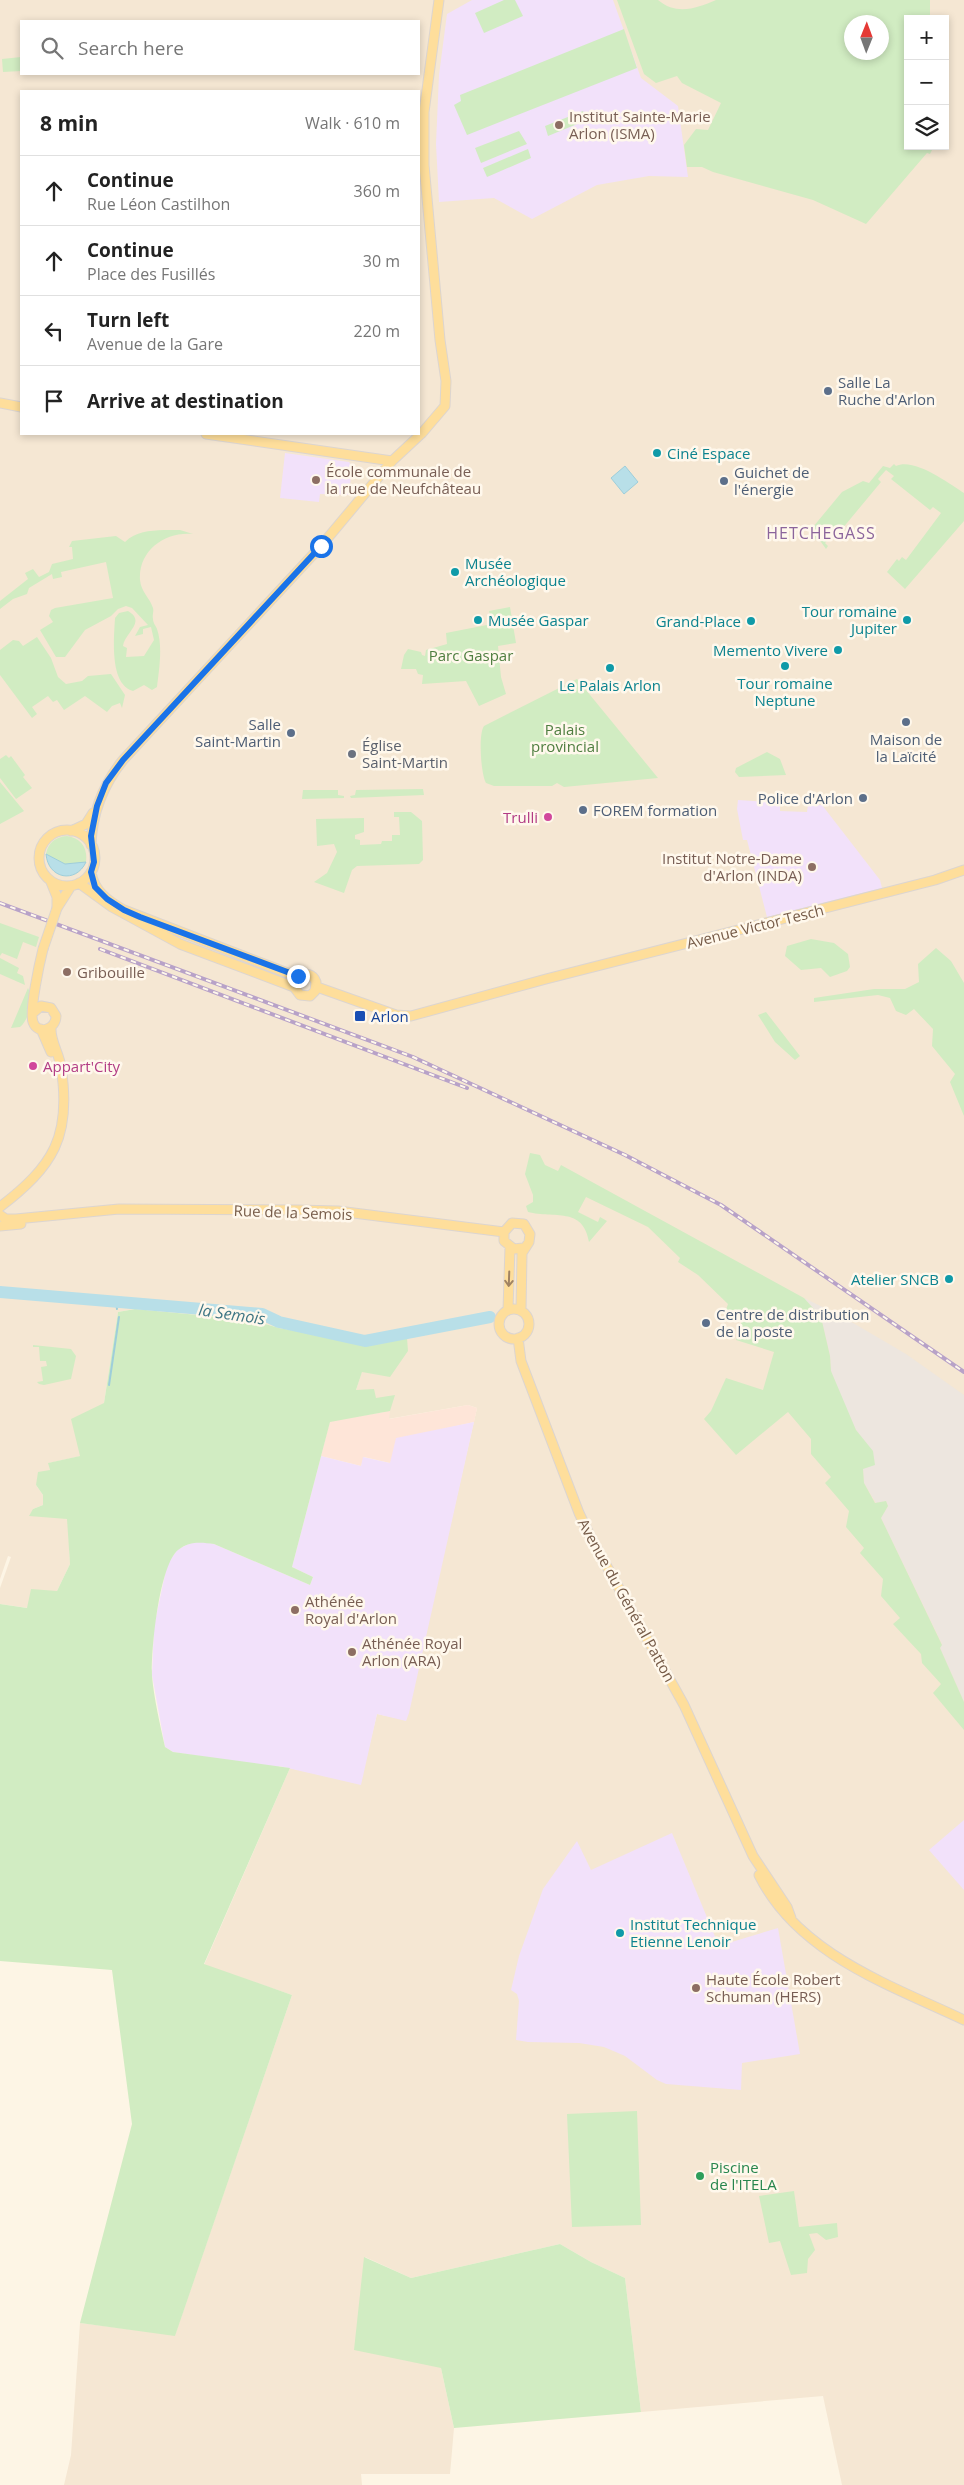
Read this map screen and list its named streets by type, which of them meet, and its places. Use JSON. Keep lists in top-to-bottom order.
{
  "streets": {
    "main road": ["Avenue Victor Tesch", "Rue de la Semois", "Avenue du Général Patton"]
  },
  "districts": ["HETCHEGASS"],
  "water": ["la Semois"],
  "parks": ["Parc Gaspar", "Palais provincial"],
  "places": {
    "other": [
      "Institut Sainte-Marie Arlon (ISMA)",
      "Salle La Ruche d'Arlon",
      "Ciné Espace",
      "École communale de la rue de Neufchâteau",
      "Guichet de l'énergie",
      "Musée Archéologique",
      "Musée Gaspar",
      "Tour romaine Jupiter",
      "Grand-Place",
      "Memento Vivere",
      "Tour romaine Neptune",
      "Le Palais Arlon",
      "Maison de la Laïcité",
      "Salle Saint-Martin",
      "Église Saint-Martin",
      "Police d'Arlon",
      "FOREM formation",
      "Trulli",
      "Institut Notre-Dame d'Arlon (INDA)",
      "Gribouille",
      "Appart'City",
      "Atelier SNCB",
      "Centre de distribution de la poste",
      "Athénée Royal d'Arlon",
      "Athénée Royal Arlon (ARA)",
      "Institut Technique Etienne Lenoir",
      "Haute École Robert Schuman (HERS)",
      "Piscine de l'ITELA"
    ],
    "transit": ["Arlon"]
  },
  "north": "top",
  "page": {
    "map_buttons": ["+", "−"],
    "search": "Search here",
    "heading": ["8 min", "Walk · 610 m"],
    "list": [
      ["Continue", "Rue Léon Castilhon", "360 m"],
      ["Continue", "Place des Fusillés", "30 m"],
      ["Turn left", "Avenue de la Gare", "220 m"],
      "Arrive at destination"
    ]
  }
}
